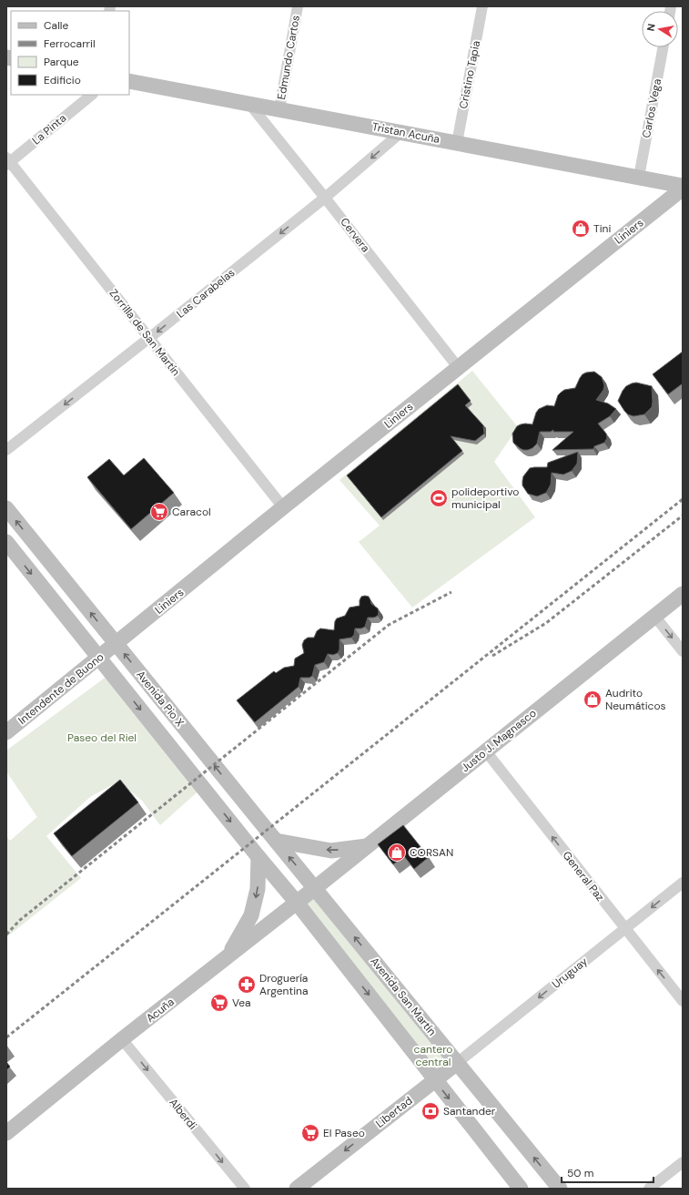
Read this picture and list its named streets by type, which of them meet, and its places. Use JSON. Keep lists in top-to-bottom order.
{
  "streets": {
    "main road": [
      "Tristan Acuña",
      "Liniers",
      "Intendente de Buono",
      "Avenida Pio X",
      "Justo J. Magnasco",
      "Avenida San Martín",
      "Acuña",
      "Libertad"
    ],
    "street": [
      "Edmundo Cartos",
      "Cristino Tapia",
      "Carlos Vega",
      "La Pinta",
      "Cervera",
      "Las Carabelas",
      "Zorrilla de San Martín",
      "General Paz",
      "Uruguay",
      "Alberdi"
    ]
  },
  "crossings": [
    ["Edmundo Cartos", "Tristan Acuña"],
    ["Cristino Tapia", "Tristan Acuña"],
    ["Carlos Vega", "Tristan Acuña"],
    ["La Pinta", "Zorrilla de San Martín"],
    ["Tristan Acuña", "Cervera"],
    ["Tristan Acuña", "Las Carabelas"],
    ["Liniers", "Cervera"],
    ["Liniers", "Zorrilla de San Martín"],
    ["Liniers", "Intendente de Buono"],
    ["Liniers", "Avenida Pio X"],
    ["Cervera", "Las Carabelas"],
    ["Las Carabelas", "Zorrilla de San Martín"],
    ["Intendente de Buono", "Avenida Pio X"],
    ["Avenida Pio X", "Justo J. Magnasco"],
    ["Avenida Pio X", "Avenida San Martín"],
    ["Avenida Pio X", "Acuña"],
    ["Justo J. Magnasco", "General Paz"],
    ["Justo J. Magnasco", "Avenida San Martín"],
    ["Justo J. Magnasco", "Acuña"],
    ["General Paz", "Uruguay"],
    ["Uruguay", "Avenida San Martín"],
    ["Uruguay", "Libertad"],
    ["Avenida San Martín", "Acuña"],
    ["Avenida San Martín", "Libertad"],
    ["Acuña", "Alberdi"]
  ],
  "one_way": [
    "Las Carabelas",
    "General Paz",
    "Uruguay",
    "Libertad",
    "Alberdi"
  ],
  "parks": ["Paseo del Riel", "cantero central"],
  "places": {
    "shop": ["Tini", "Audrito Neumáticos", "CORSAN"],
    "sports": ["polideportivo municipal"],
    "supermarket": ["Caracol", "Vea", "El Paseo"],
    "pharmacy": ["Droguería Argentina"],
    "bank": ["Santander"]
  },
  "legend": [
    "Calle",
    "Ferrocarril",
    "Parque",
    "Edificio"
  ],
  "scale_bar": "50 m",
  "north": "left"
}
